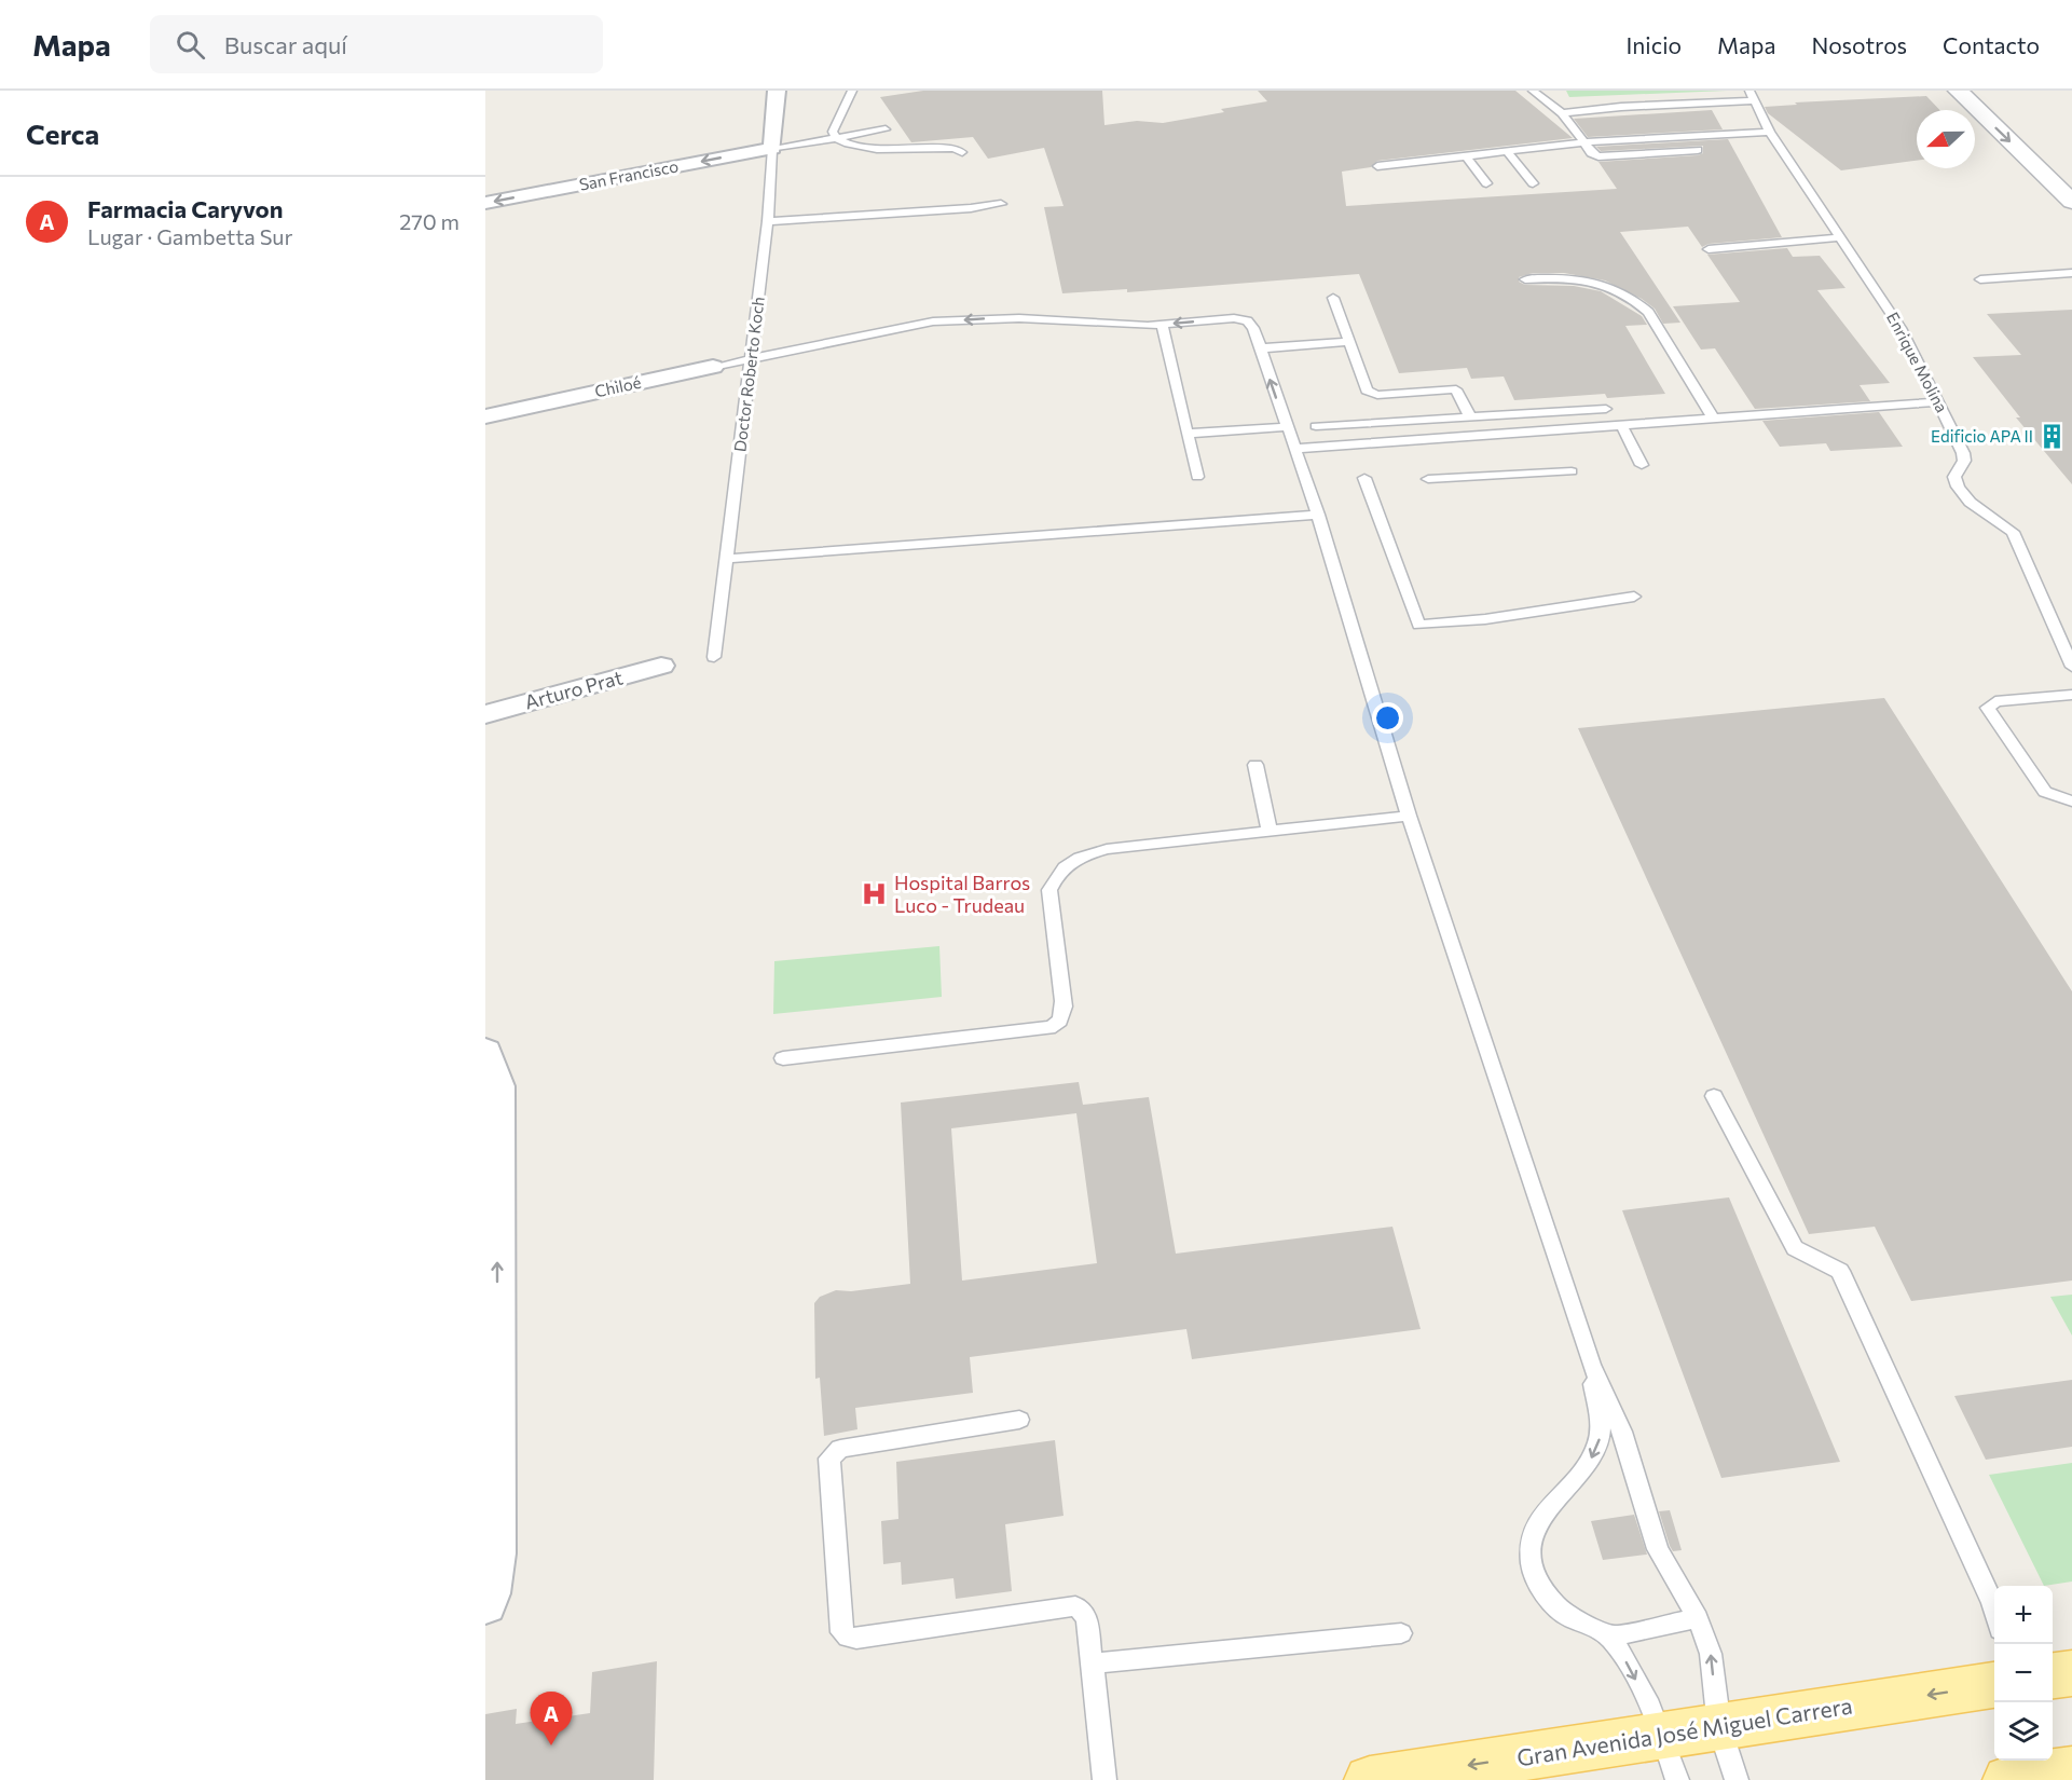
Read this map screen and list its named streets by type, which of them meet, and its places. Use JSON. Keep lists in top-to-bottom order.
{
  "streets": {
    "main road": ["Gran Avenida José Miguel Carrera"],
    "street": [
      "San Francisco",
      "Doctor Roberto Koch",
      "Chiloé",
      "Arturo Prat"
    ],
    "lane": ["Enrique Molina"]
  },
  "crossings": [
    ["San Francisco", "Doctor Roberto Koch"],
    ["Doctor Roberto Koch", "Chiloé"]
  ],
  "one_way": ["San Francisco", "Gran Avenida José Miguel Carrera"],
  "places": {
    "building": ["Edificio APA II"],
    "hospital": ["Hospital Barros Luco - Trudeau"]
  },
  "north": "left",
  "page": {
    "header": "Mapa",
    "search": "Buscar aquí",
    "nav": [
      "Inicio",
      "Mapa",
      "Nosotros",
      "Contacto"
    ],
    "heading": "Cerca",
    "list": [
      {
        "mark": "A",
        "name": "Farmacia Caryvon",
        "note": "Lugar · Gambetta Sur",
        "value": "270 m"
      }
    ],
    "map_buttons": ["+", "−"],
    "pins": "A"
  }
}
